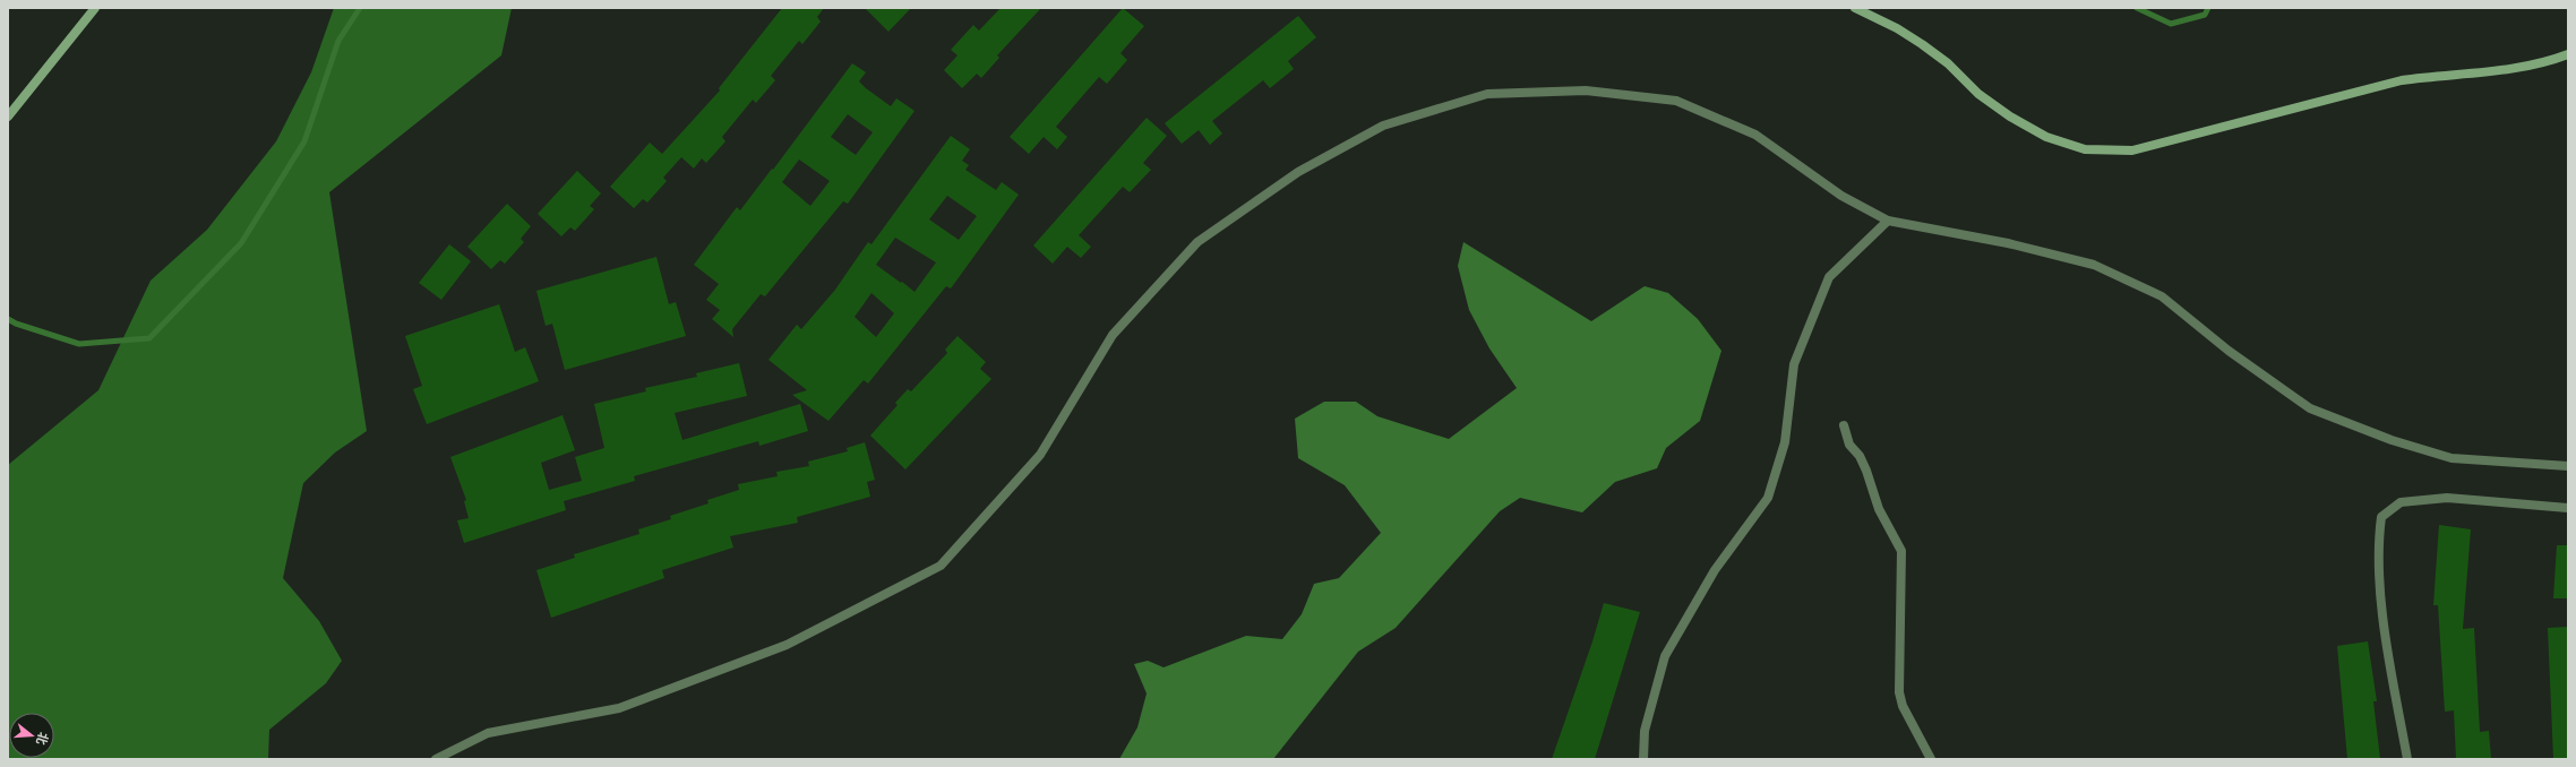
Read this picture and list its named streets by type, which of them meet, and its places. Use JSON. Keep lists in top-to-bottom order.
{
  "north": "right"
}
